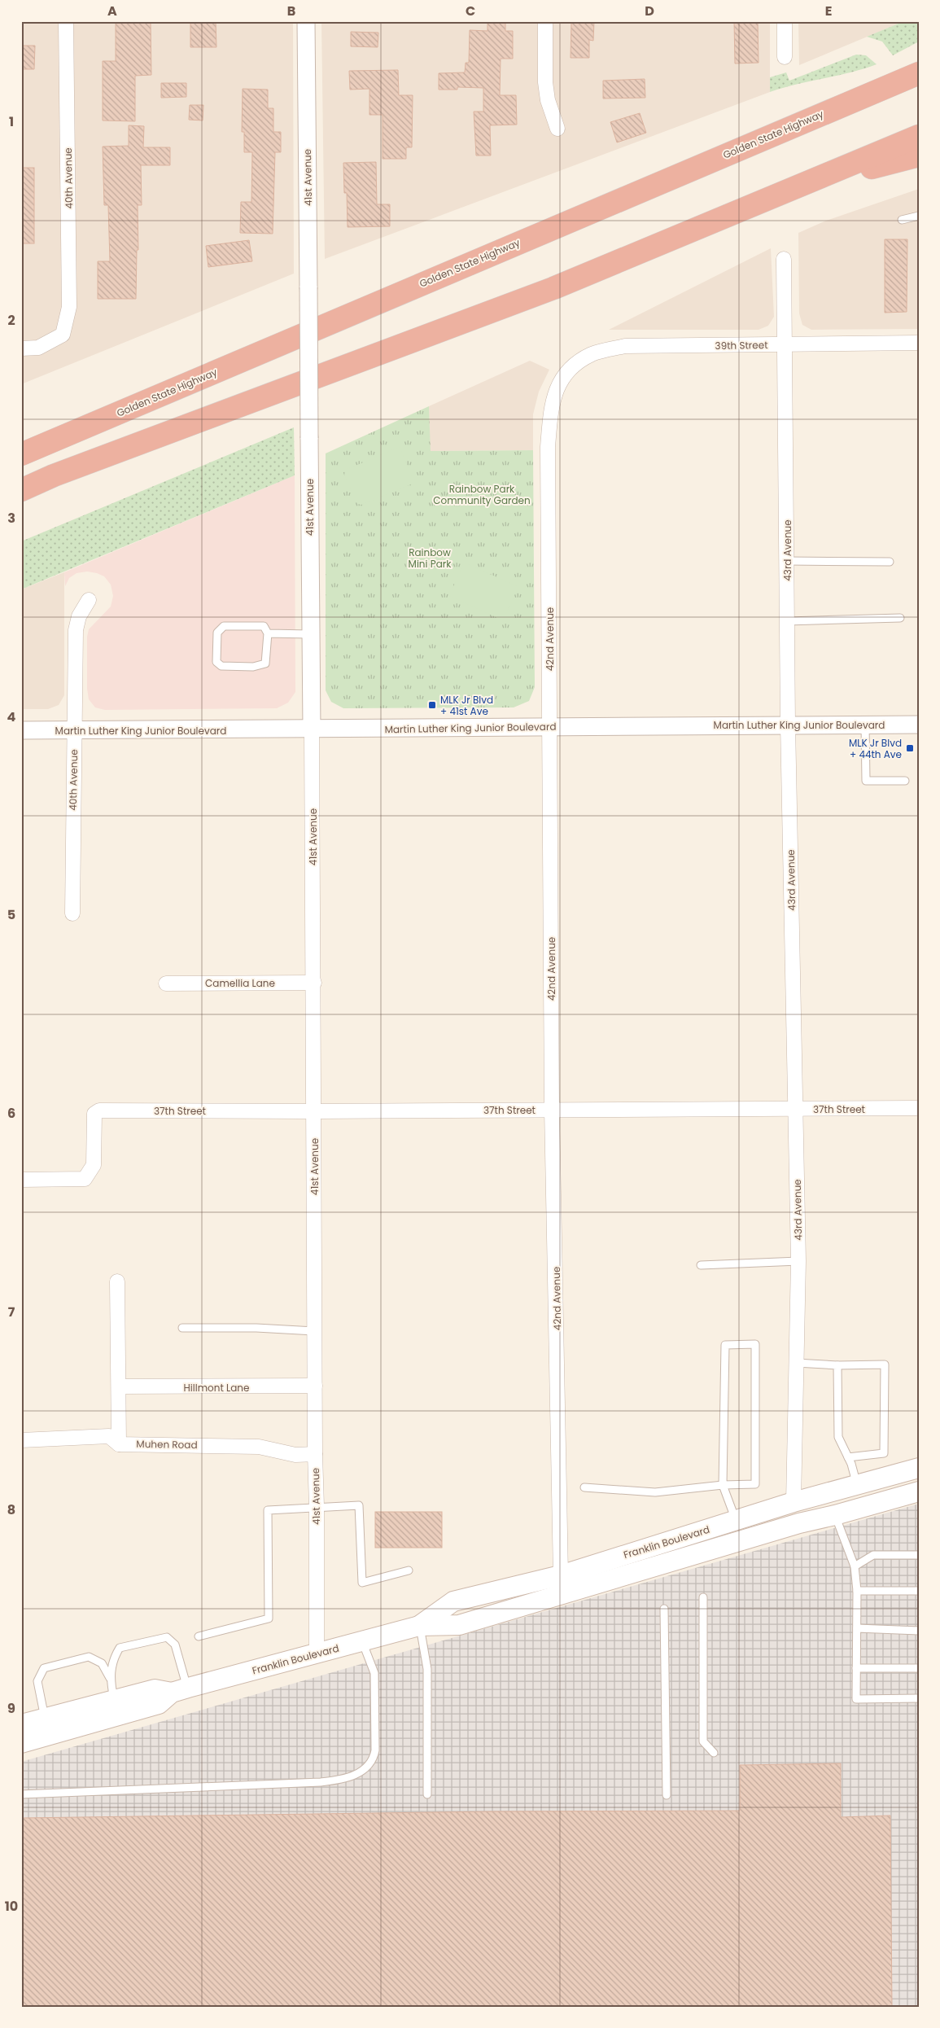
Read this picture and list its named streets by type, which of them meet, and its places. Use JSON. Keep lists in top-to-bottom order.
{
  "streets": {
    "highway": ["Golden State Highway"],
    "main road": ["Franklin Boulevard"],
    "street": [
      "41st Avenue",
      "40th Avenue",
      "39th Street",
      "43rd Avenue",
      "42nd Avenue",
      "Martin Luther King Junior Boulevard",
      "Camellia Lane",
      "37th Street",
      "Hillmont Lane",
      "Muhen Road"
    ]
  },
  "crossings": [
    ["41st Avenue", "Martin Luther King Junior Boulevard"],
    ["41st Avenue", "Camellia Lane"],
    ["41st Avenue", "37th Street"],
    ["41st Avenue", "Hillmont Lane"],
    ["41st Avenue", "Muhen Road"],
    ["41st Avenue", "Franklin Boulevard"],
    ["40th Avenue", "Martin Luther King Junior Boulevard"],
    ["39th Street", "43rd Avenue"],
    ["39th Street", "42nd Avenue"],
    ["43rd Avenue", "Martin Luther King Junior Boulevard"],
    ["43rd Avenue", "37th Street"],
    ["43rd Avenue", "Franklin Boulevard"],
    ["42nd Avenue", "Martin Luther King Junior Boulevard"],
    ["42nd Avenue", "37th Street"],
    ["42nd Avenue", "Franklin Boulevard"]
  ],
  "parks": ["Rainbow Park Community Garden", "Rainbow Mini Park"],
  "places": {
    "transit": ["MLK Jr Blvd + 41st Ave", "MLK Jr Blvd + 44th Ave"]
  },
  "grid": {
    "columns": [
      "A",
      "B",
      "C",
      "D",
      "E"
    ],
    "rows": [
      "1",
      "2",
      "3",
      "4",
      "5",
      "6",
      "7",
      "8",
      "9",
      "10"
    ]
  }
}
